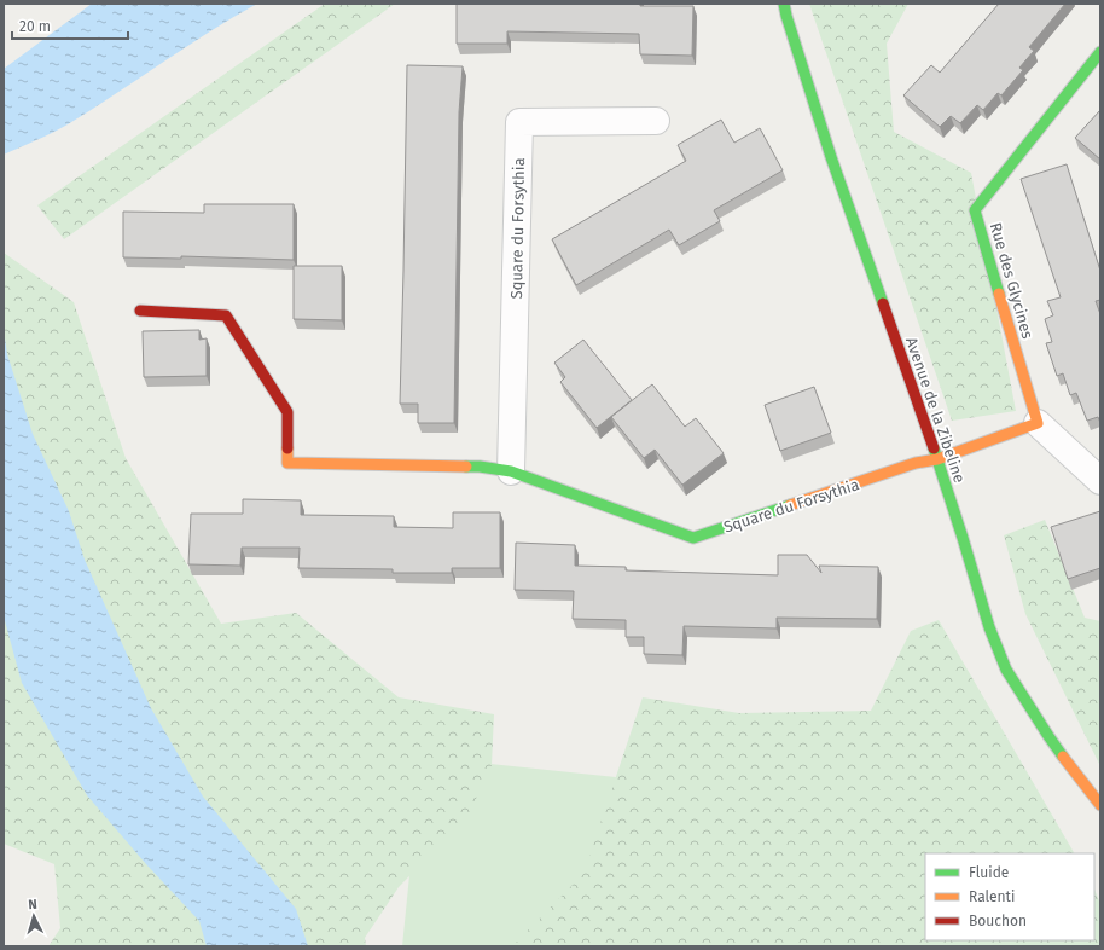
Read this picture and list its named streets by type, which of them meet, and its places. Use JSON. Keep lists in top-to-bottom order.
{
  "streets": {
    "street": ["Square du Forsythia", "Rue des Glycines", "Avenue de la Zibeline"]
  },
  "crossings": [
    ["Square du Forsythia", "Avenue de la Zibeline"]
  ],
  "legend": ["Fluide", "Ralenti", "Bouchon"],
  "scale_bar": "20 m",
  "north": "top"
}
